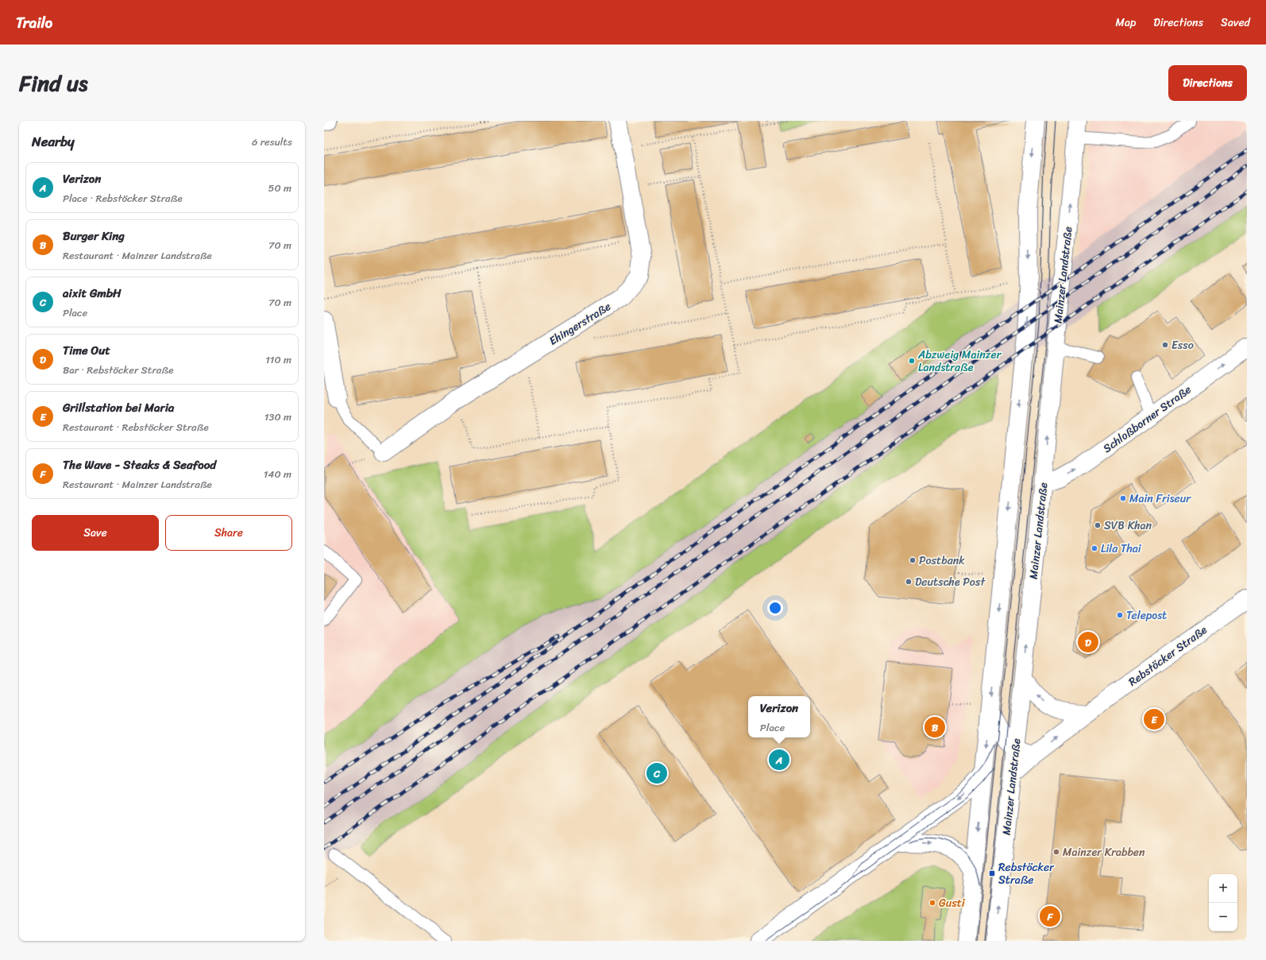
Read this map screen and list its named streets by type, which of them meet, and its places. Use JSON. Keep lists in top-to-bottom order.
{
  "streets": {
    "main road": [
      "Mainzer Landstraße",
      "Ehingerstraße",
      "Schloßborner Straße",
      "Rebstöcker Straße"
    ]
  },
  "crossings": [
    ["Mainzer Landstraße", "Schloßborner Straße"],
    ["Mainzer Landstraße", "Rebstöcker Straße"]
  ],
  "one_way": ["Schloßborner Straße"],
  "places": {
    "other": [
      "Esso",
      "Abzweig Mainzer Landstraße",
      "Main Friseur",
      "SVB Khan",
      "Lila Thai",
      "Postbank",
      "Deutsche Post",
      "Telepost",
      "Mainzer Krabben",
      "Gusti"
    ],
    "transit": ["Rebstöcker Straße"]
  },
  "page": {
    "header": "Trailo",
    "nav": ["Map", "Directions", "Saved"],
    "title": "Find us",
    "buttons": [
      "Directions",
      ["Save", "Share"]
    ],
    "heading": ["Nearby", "6 results"],
    "list": [
      {
        "mark": "A",
        "name": "Verizon",
        "note": "Place · Rebstöcker Straße",
        "value": "50 m"
      },
      {
        "mark": "B",
        "name": "Burger King",
        "note": "Restaurant · Mainzer Landstraße",
        "value": "70 m"
      },
      {
        "mark": "C",
        "name": "aixit GmbH",
        "note": "Place",
        "value": "70 m"
      },
      {
        "mark": "D",
        "name": "Time Out",
        "note": "Bar · Rebstöcker Straße",
        "value": "110 m"
      },
      {
        "mark": "E",
        "name": "Grillstation bei Maria",
        "note": "Restaurant · Rebstöcker Straße",
        "value": "130 m"
      },
      {
        "mark": "F",
        "name": "The Wave - Steaks & Seafood",
        "note": "Restaurant · Mainzer Landstraße",
        "value": "140 m"
      }
    ],
    "pins": [
      "D",
      "E",
      "B",
      "A",
      "C",
      "F"
    ],
    "popup": ["Verizon", "Place"],
    "map_buttons": ["+", "−"]
  }
}
